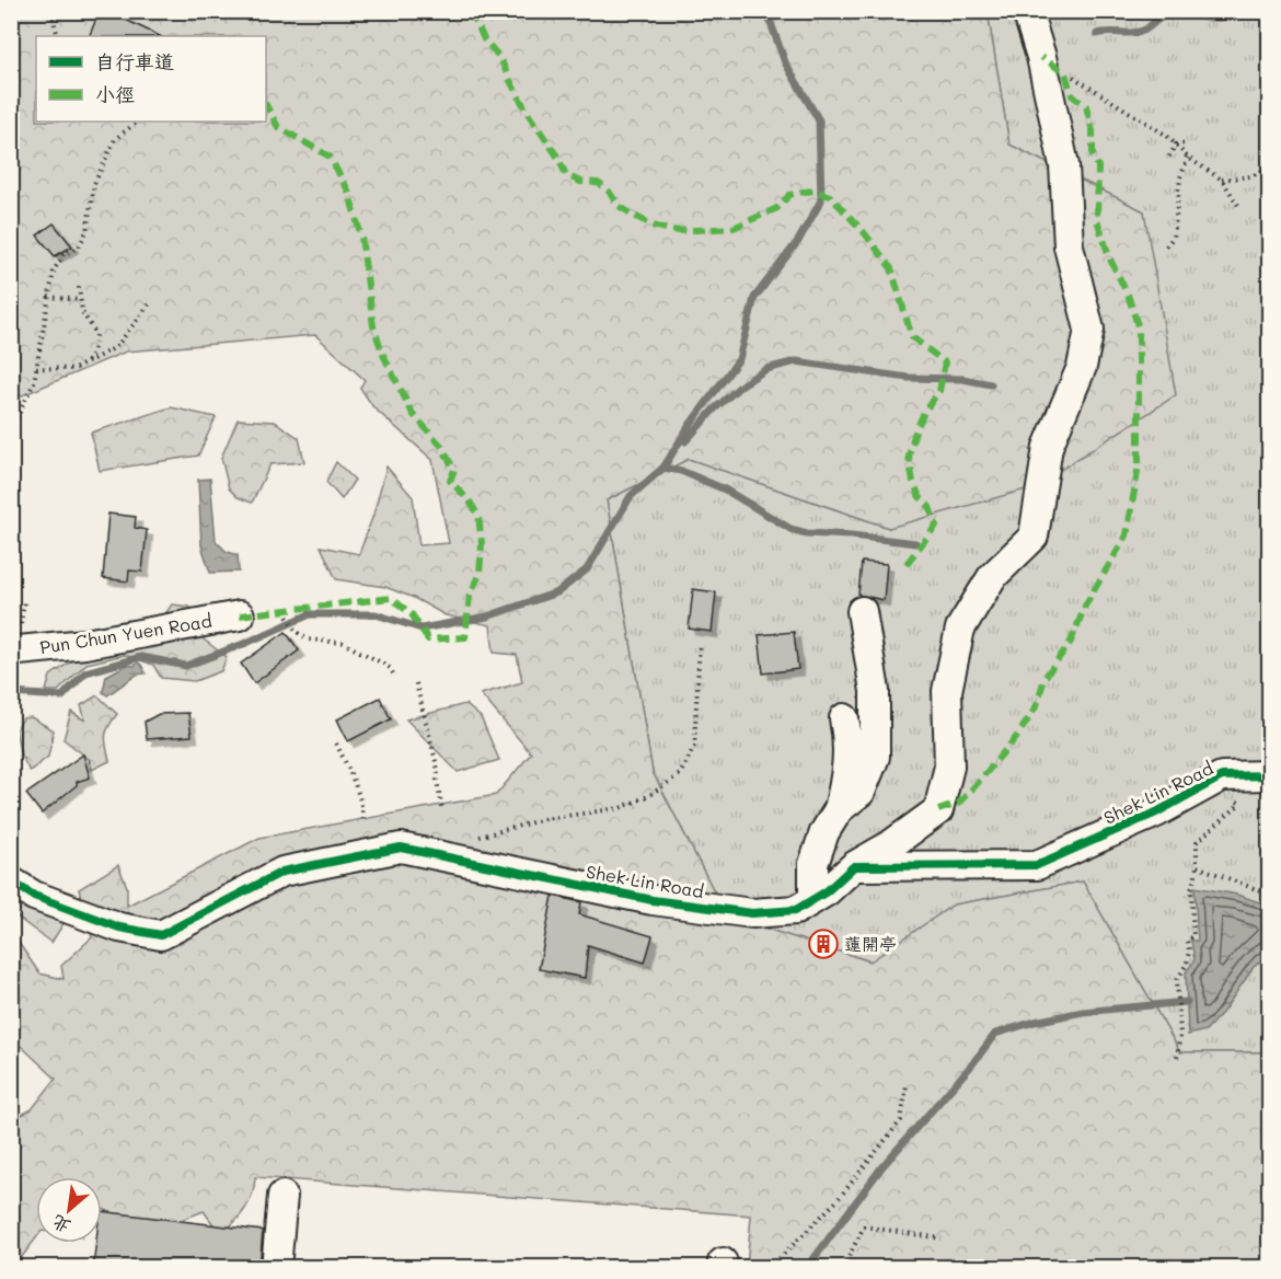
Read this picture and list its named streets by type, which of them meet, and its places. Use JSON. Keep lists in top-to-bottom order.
{
  "streets": {
    "street": ["Pun Chun Yuen Road", "Shek Lin Road"]
  },
  "places": {
    "building": ["蓮開亭"]
  },
  "legend": ["自行車道", "小徑"],
  "north": "bottom left"
}
